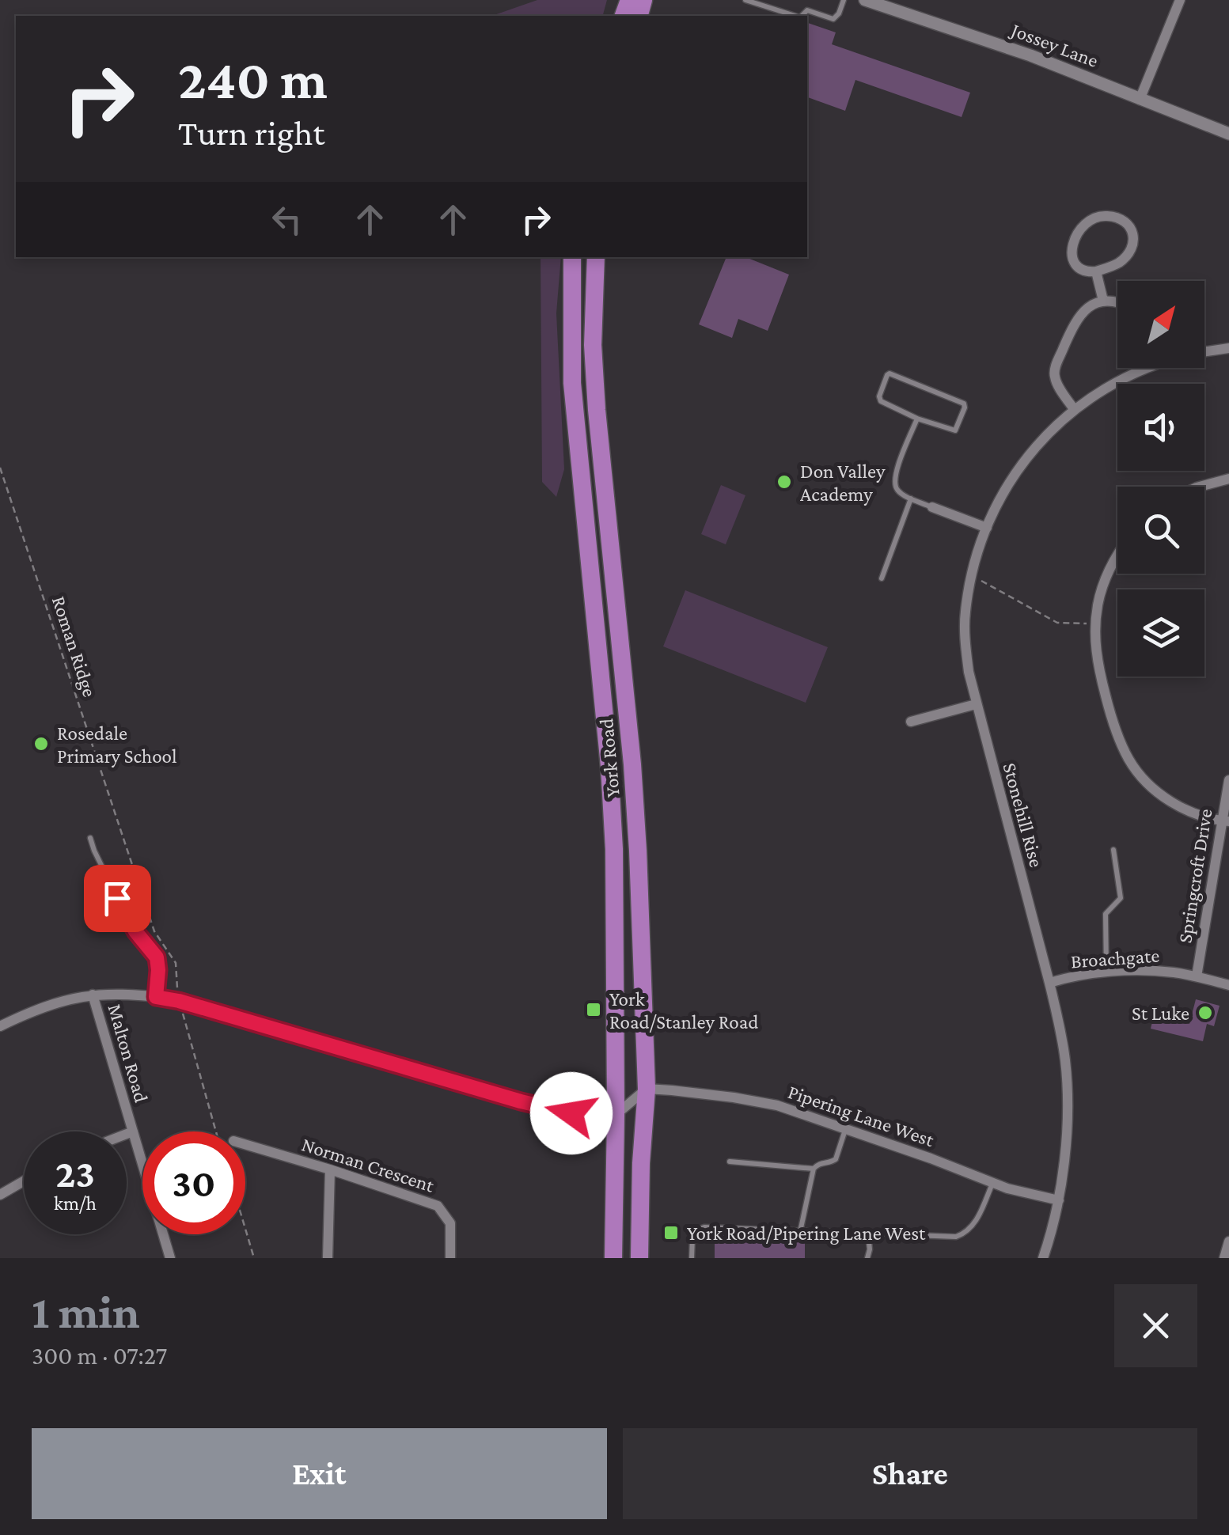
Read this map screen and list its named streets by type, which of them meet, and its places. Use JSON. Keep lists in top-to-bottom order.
{
  "streets": {
    "highway": ["York Road"],
    "street": [
      "Jossey Lane",
      "Stonehill Rise",
      "Springcroft Drive",
      "Broachgate",
      "Malton Road",
      "Pipering Lane West",
      "Norman Crescent"
    ],
    "path": ["Roman Ridge"]
  },
  "crossings": [
    ["York Road", "Pipering Lane West"],
    ["Stonehill Rise", "Broachgate"],
    ["Stonehill Rise", "Pipering Lane West"],
    ["Springcroft Drive", "Broachgate"]
  ],
  "places": {
    "other": ["Don Valley Academy", "Rosedale Primary School", "St Luke"],
    "transit": ["York Road/Stanley Road", "York Road/Pipering Lane West"]
  },
  "north": "top right",
  "page": {
    "turn": ["240 m", "Turn right"],
    "speed": "23 km/h",
    "limit": "30",
    "heading": ["1 min", "300 m · 07:27"],
    "buttons": ["Exit", "Share"]
  }
}
